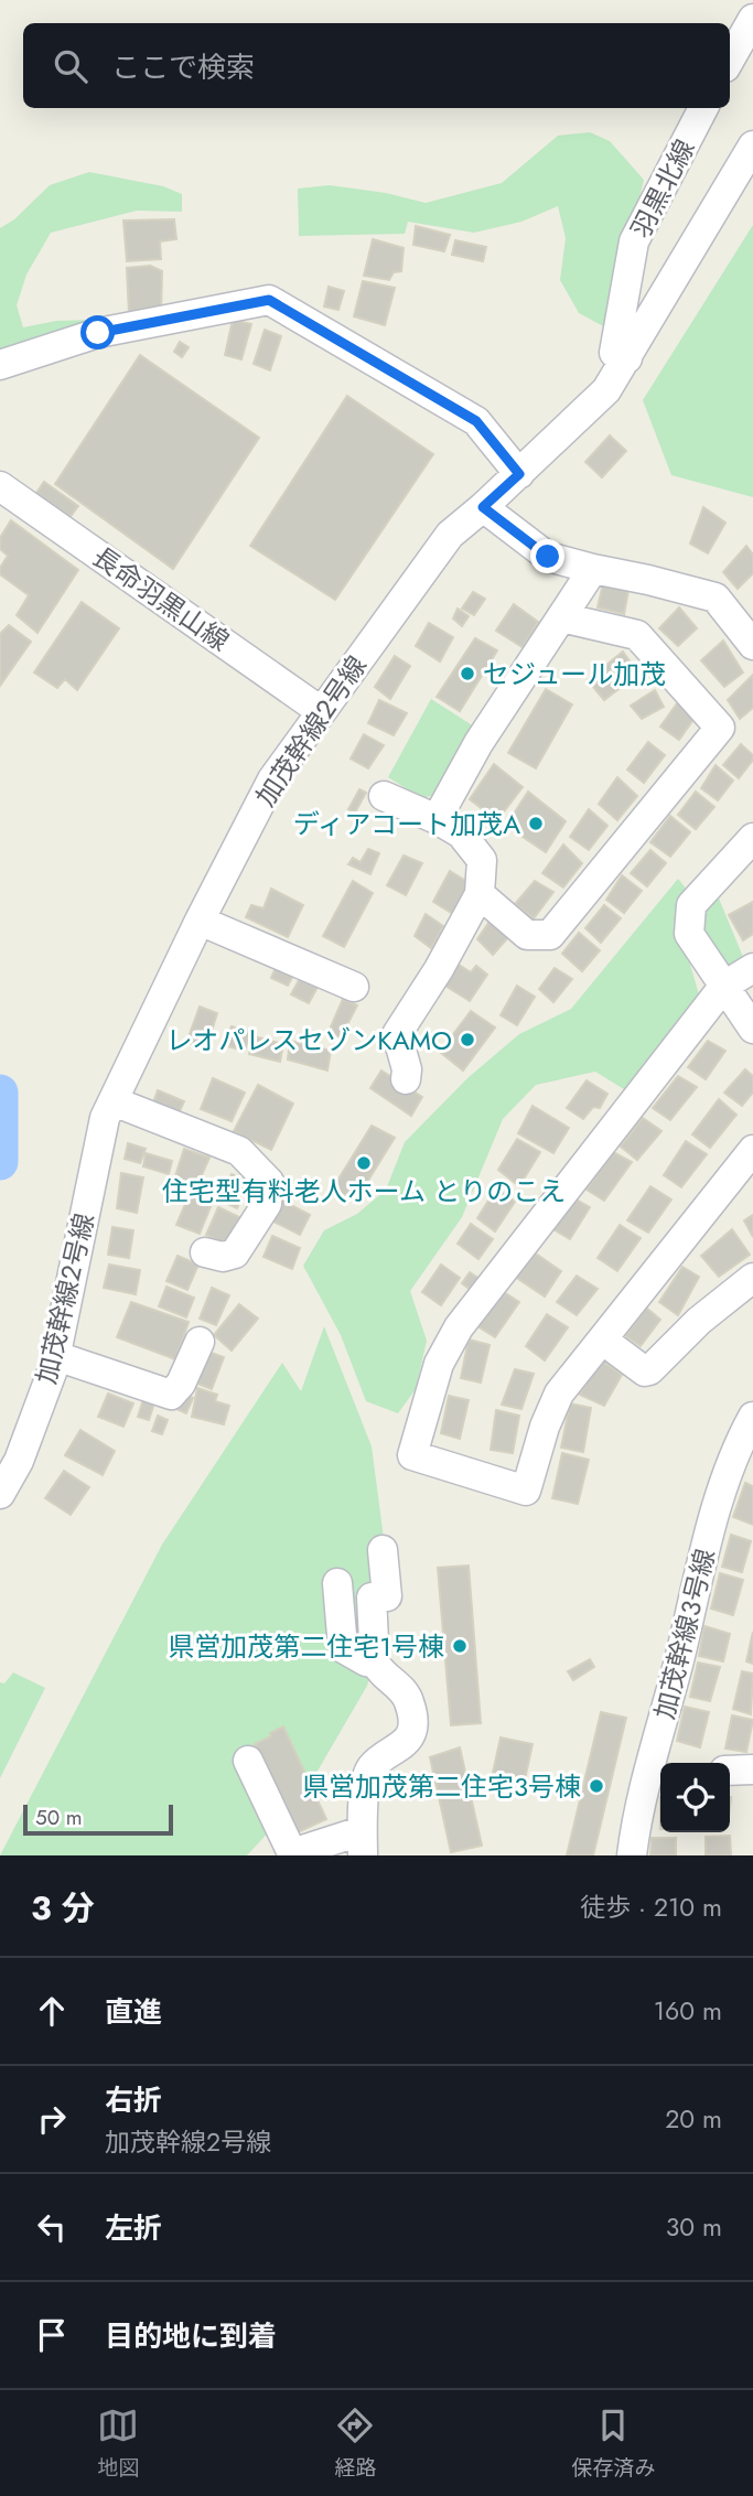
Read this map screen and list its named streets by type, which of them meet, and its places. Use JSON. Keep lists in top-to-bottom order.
{
  "streets": {
    "street": [
      "羽黒北線",
      "長命羽黒山線",
      "加茂幹線２号線",
      "加茂幹線３号線"
    ]
  },
  "crossings": [
    ["羽黒北線", "加茂幹線２号線"],
    ["長命羽黒山線", "加茂幹線２号線"]
  ],
  "places": [
    "セジュール加茂",
    "ディアコート加茂A",
    "レオパレスセゾンKAMO",
    "住宅型有料老人ホーム とりのこえ",
    "県営加茂第二住宅1号棟",
    "県営加茂第二住宅3号棟"
  ],
  "scale_bar": "50 m",
  "page": {
    "search": "ここで検索",
    "scale": "50 m",
    "heading": ["3 分", "徒歩 · 210 m"],
    "list": [
      ["直進", "160 m"],
      ["右折", "加茂幹線２号線", "20 m"],
      ["左折", "30 m"],
      "目的地に到着"
    ],
    "nav": ["地図", "経路", "保存済み"]
  }
}
